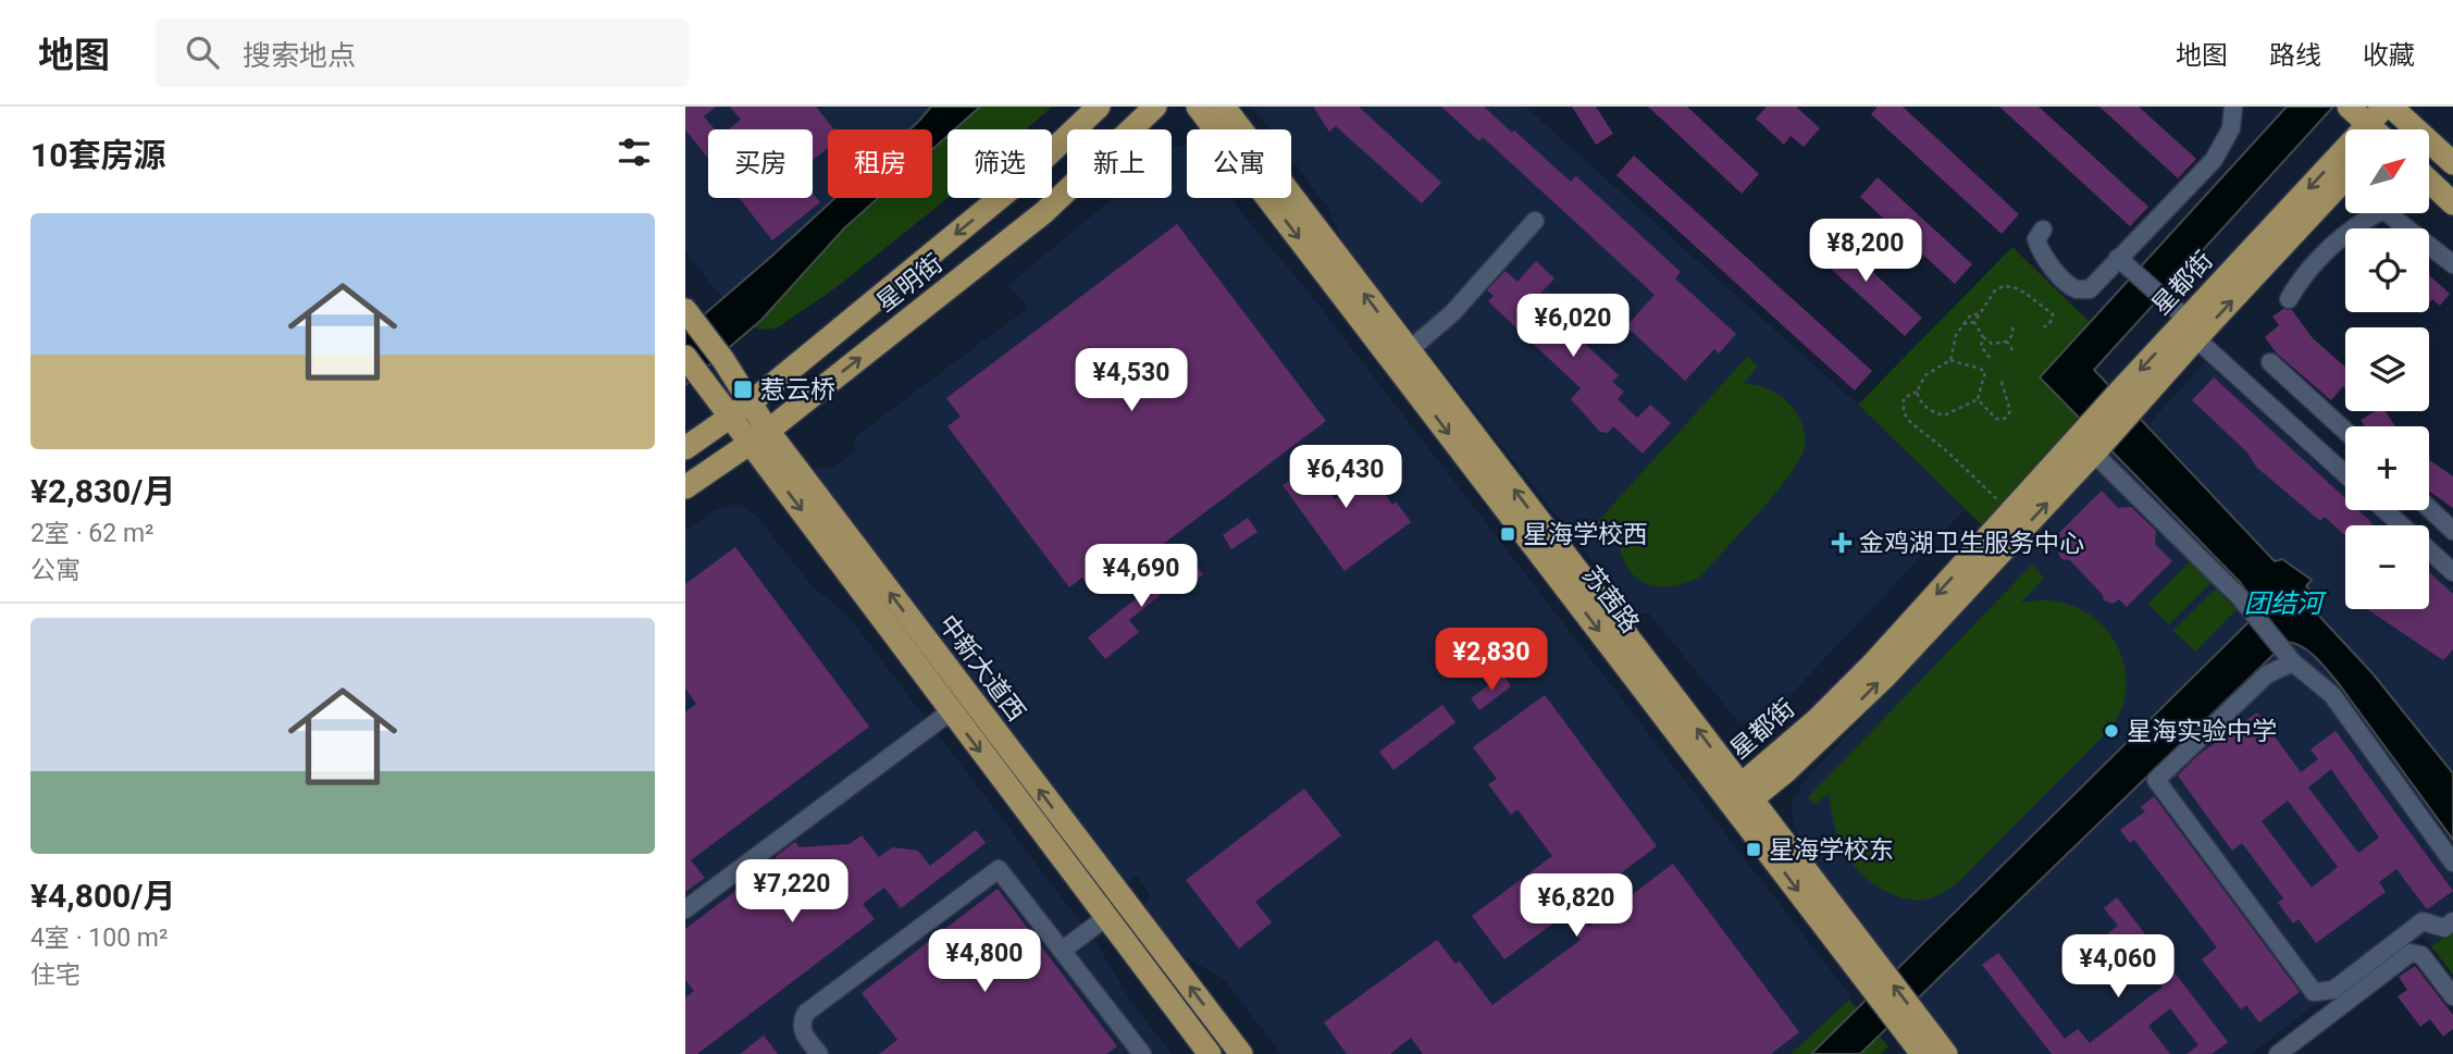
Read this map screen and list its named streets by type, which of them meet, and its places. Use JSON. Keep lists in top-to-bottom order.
{
  "streets": {
    "main road": [
      "星明街",
      "星都街",
      "苏茜路",
      "中新大道西"
    ]
  },
  "crossings": [
    ["星明街", "中新大道西"],
    ["星都街", "苏茜路"]
  ],
  "water": ["团结河"],
  "places": {
    "transit": ["惹云桥", "星海学校西", "星海学校东"],
    "health": ["金鸡湖卫生服务中心"],
    "other": ["星海实验中学"]
  },
  "north": "top right",
  "page": {
    "header": "地图",
    "search": "搜索地点",
    "nav": ["地图", "路线", "收藏"],
    "heading": "10套房源",
    "map_buttons": ["+", "−"],
    "chip": [
      "买房",
      "租房",
      "筛选",
      "新上",
      "公寓"
    ],
    "list": [
      {
        "name": "¥2,830/月",
        "note": "2室 · 62 m² · 公寓"
      },
      {
        "name": "¥4,800/月",
        "note": "4室 · 100 m² · 住宅"
      }
    ],
    "price": [
      "¥8,200",
      "¥6,020",
      "¥4,530",
      "¥6,430",
      "¥4,690",
      "¥2,830",
      "¥7,220",
      "¥6,820",
      "¥4,800",
      "¥4,060"
    ]
  }
}
